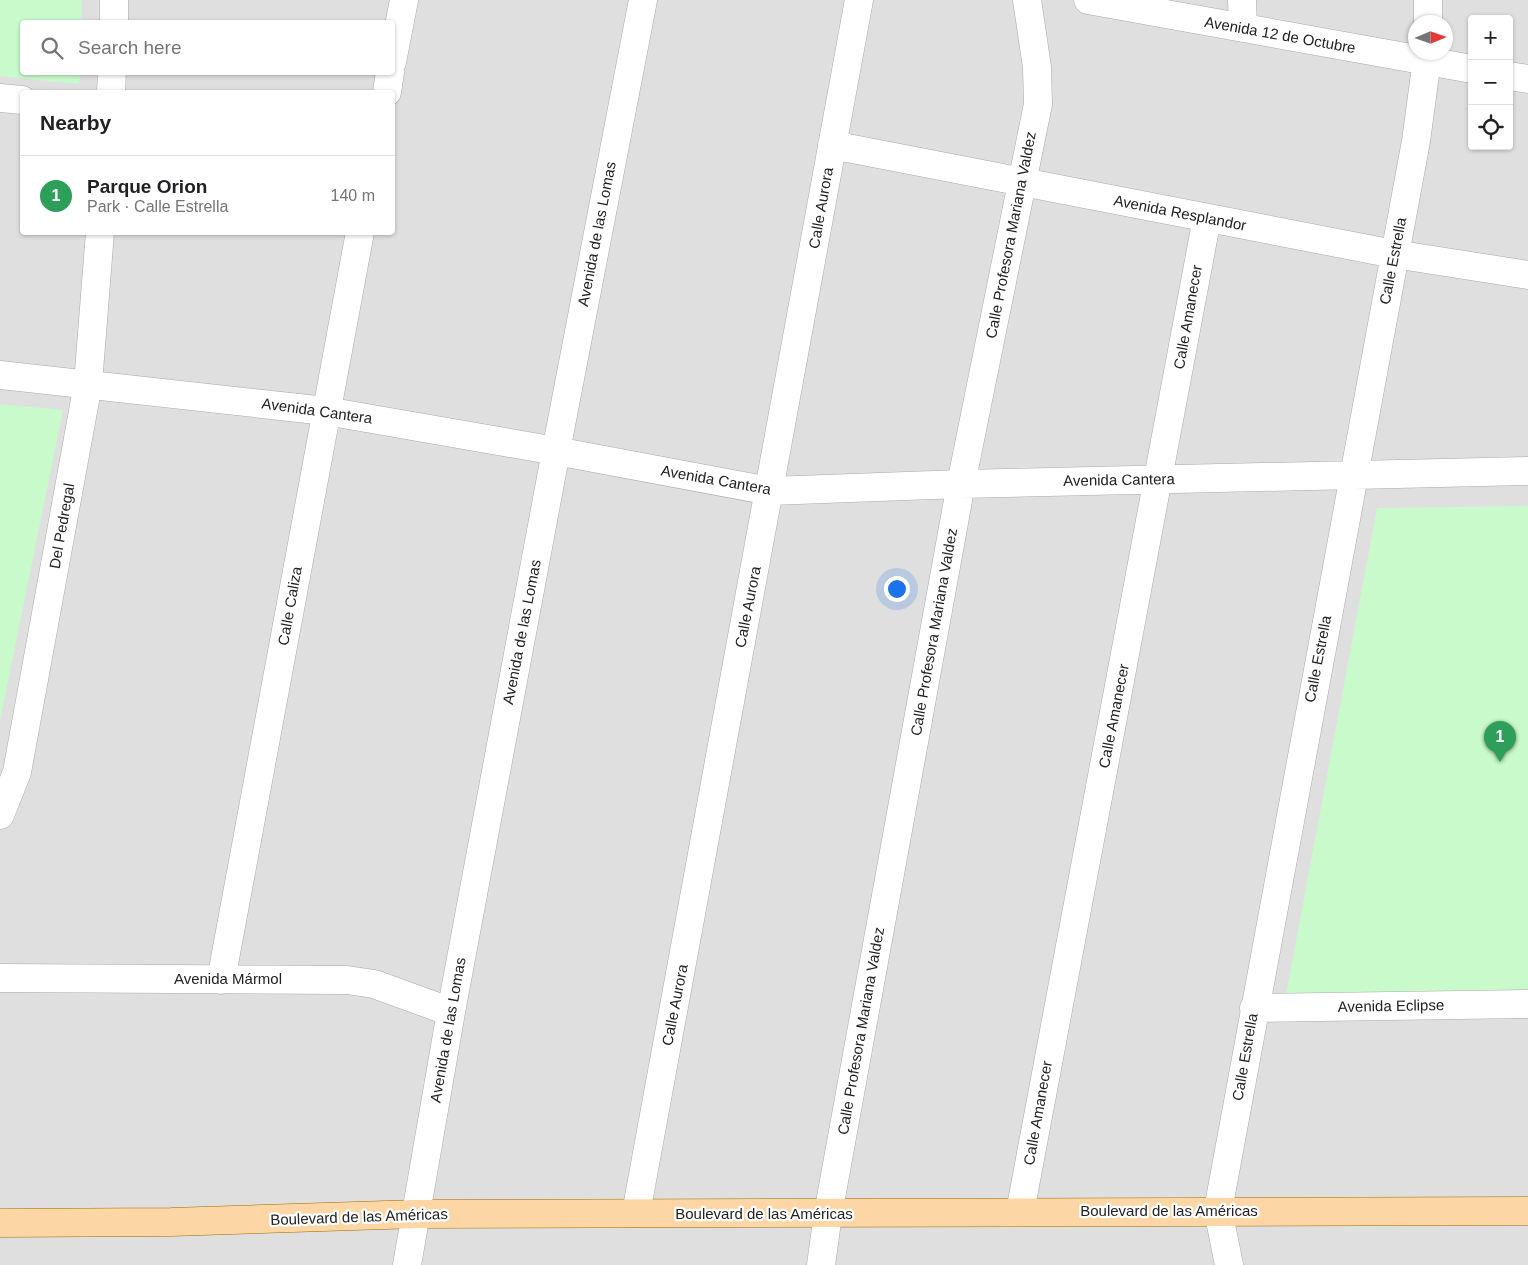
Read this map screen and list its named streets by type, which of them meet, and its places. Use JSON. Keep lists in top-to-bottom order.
{
  "streets": {
    "main road": ["Boulevard de las Américas"],
    "street": [
      "Avenida 12 de Octubre",
      "Calle Aurora",
      "Avenida Resplandor",
      "Avenida de las Lomas",
      "Calle Profesora Mariana Valdez",
      "Calle Estrella",
      "Calle Amanecer",
      "Avenida Cantera",
      "Del Pedregal",
      "Calle Caliza",
      "Avenida Mármol",
      "Avenida Eclipse"
    ]
  },
  "crossings": [
    ["Calle Aurora", "Avenida Resplandor"],
    ["Calle Aurora", "Avenida Cantera"],
    ["Calle Aurora", "Boulevard de las Américas"],
    ["Avenida Resplandor", "Calle Profesora Mariana Valdez"],
    ["Avenida Resplandor", "Calle Estrella"],
    ["Avenida Resplandor", "Calle Amanecer"],
    ["Avenida de las Lomas", "Avenida Cantera"],
    ["Avenida de las Lomas", "Avenida Mármol"],
    ["Avenida de las Lomas", "Boulevard de las Américas"],
    ["Calle Profesora Mariana Valdez", "Avenida Cantera"],
    ["Calle Profesora Mariana Valdez", "Boulevard de las Américas"],
    ["Calle Estrella", "Avenida Cantera"],
    ["Calle Estrella", "Avenida Eclipse"],
    ["Calle Estrella", "Boulevard de las Américas"],
    ["Calle Amanecer", "Avenida Cantera"],
    ["Calle Amanecer", "Boulevard de las Américas"],
    ["Avenida Cantera", "Del Pedregal"],
    ["Avenida Cantera", "Calle Caliza"],
    ["Calle Caliza", "Avenida Mármol"]
  ],
  "north": "right",
  "page": {
    "map_buttons": ["+", "−"],
    "search": "Search here",
    "heading": "Nearby",
    "list": [
      {
        "mark": "1",
        "name": "Parque Orion",
        "note": "Park · Calle Estrella",
        "value": "140 m"
      }
    ],
    "pins": "1"
  }
}
